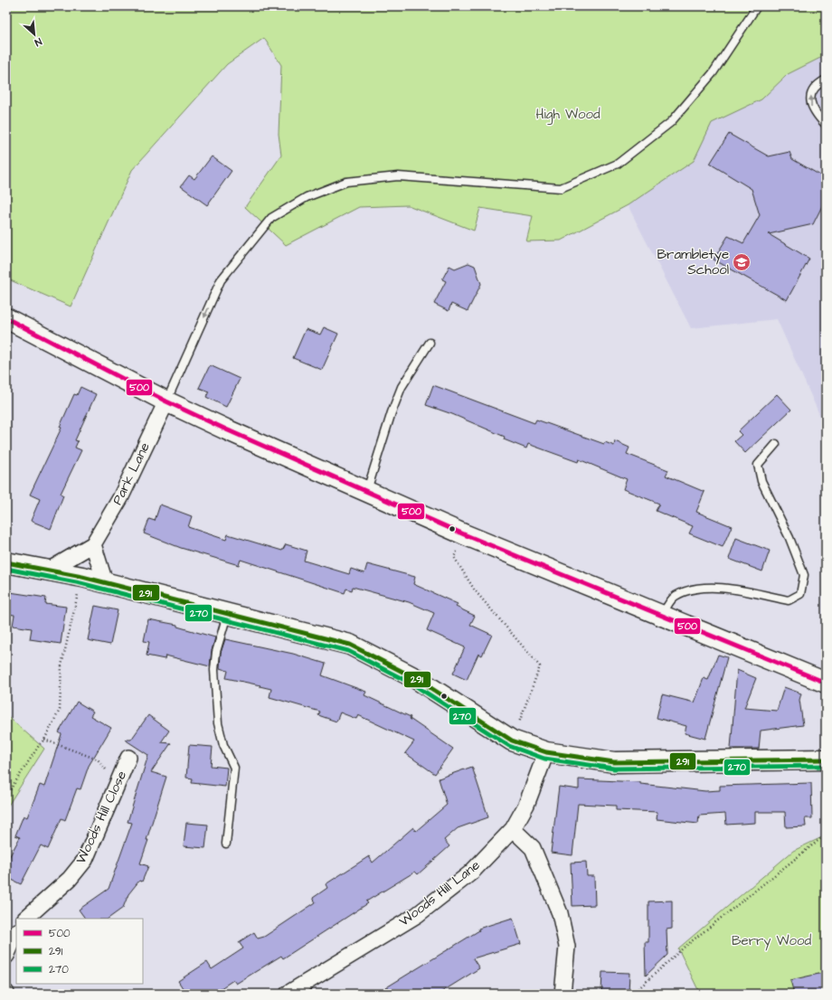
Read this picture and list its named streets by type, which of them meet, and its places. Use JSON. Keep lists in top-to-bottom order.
{
  "streets": {
    "street": ["Park Lane", "Woods Hill Close", "Woods Hill Lane"]
  },
  "parks": ["High Wood", "Berry Wood"],
  "places": {
    "school or university": ["Brambletye School"]
  },
  "lines": ["transit line 500", "transit line 291", "transit line 270"],
  "legend": ["500", "291", "270"],
  "north": "bottom right"
}
